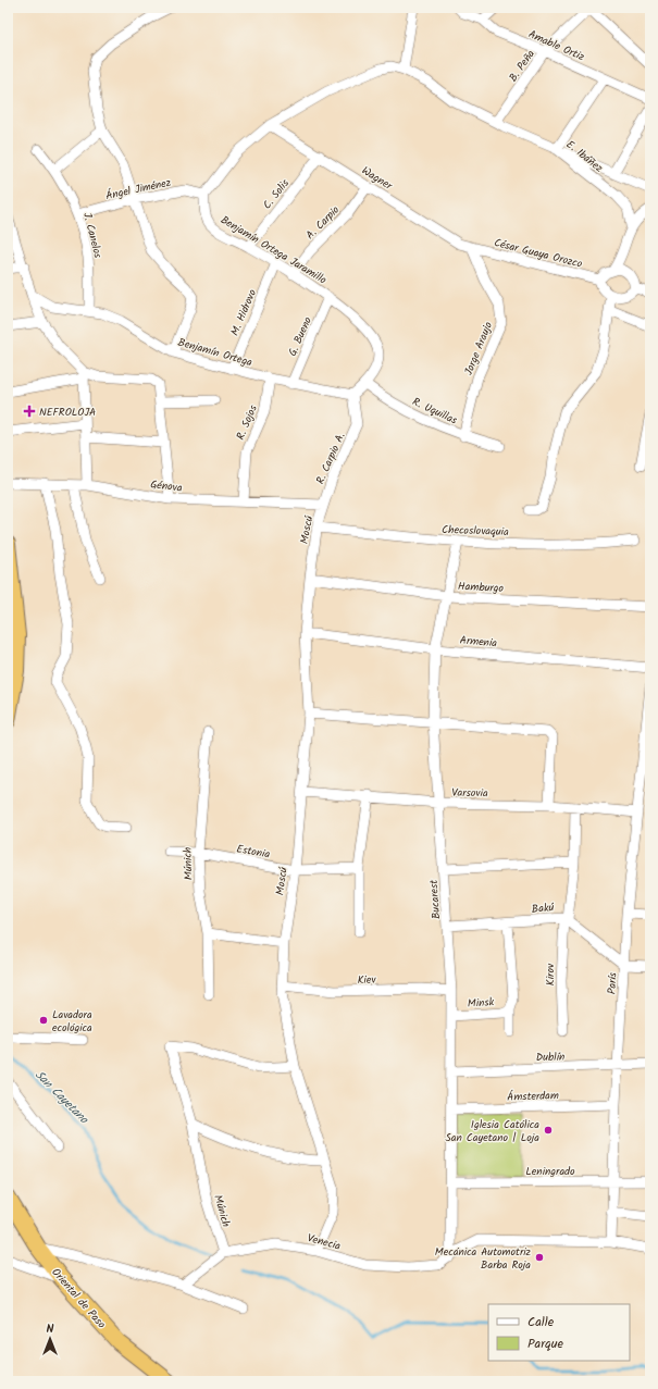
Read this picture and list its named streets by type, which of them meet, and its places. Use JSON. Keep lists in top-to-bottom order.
{
  "streets": {
    "highway": ["Oriental de Paso"],
    "street": [
      "Amable Ortiz",
      "B. Peña",
      "E. Ibáñez",
      "Wagner",
      "Ángel Jiménez",
      "C. Solis",
      "A. Carpio",
      "J. Canelos",
      "Benjamín Ortega Jaramillo",
      "César Guaya Orozco",
      "M. Hidrovo",
      "G. Bueno",
      "Jorge Araujo",
      "Benjamín Ortega",
      "R. Uquillas",
      "R. Sojos",
      "R. Carpio A.",
      "Génova",
      "Moscú",
      "Checoslovaquia",
      "Hamburgo",
      "Armenia",
      "Varsovia",
      "Estonia",
      "Múnich",
      "Bucarest",
      "Bakú",
      "Kirov",
      "Kiev",
      "París",
      "Minsk",
      "Dublín",
      "Ámsterdam",
      "Leningrado",
      "Venecia"
    ]
  },
  "crossings": [
    ["Amable Ortiz", "B. Peña"],
    ["Amable Ortiz", "E. Ibáñez"],
    ["Wagner", "C. Solis"],
    ["Wagner", "A. Carpio"],
    ["Wagner", "César Guaya Orozco"],
    ["Wagner", "Jorge Araujo"],
    ["Ángel Jiménez", "J. Canelos"],
    ["Ángel Jiménez", "Benjamín Ortega Jaramillo"],
    ["C. Solis", "Benjamín Ortega Jaramillo"],
    ["A. Carpio", "Benjamín Ortega Jaramillo"],
    ["J. Canelos", "Benjamín Ortega"],
    ["Benjamín Ortega Jaramillo", "M. Hidrovo"],
    ["Benjamín Ortega Jaramillo", "G. Bueno"],
    ["Benjamín Ortega Jaramillo", "Benjamín Ortega"],
    ["Benjamín Ortega Jaramillo", "R. Uquillas"],
    ["Benjamín Ortega Jaramillo", "R. Carpio A."],
    ["César Guaya Orozco", "Jorge Araujo"],
    ["M. Hidrovo", "Benjamín Ortega"],
    ["G. Bueno", "Benjamín Ortega"],
    ["Jorge Araujo", "R. Uquillas"],
    ["Benjamín Ortega", "R. Sojos"],
    ["Benjamín Ortega", "R. Carpio A."],
    ["R. Sojos", "Génova"],
    ["R. Carpio A.", "Génova"],
    ["R. Carpio A.", "Moscú"],
    ["Génova", "Moscú"],
    ["Moscú", "Checoslovaquia"],
    ["Moscú", "Hamburgo"],
    ["Moscú", "Armenia"],
    ["Moscú", "Varsovia"],
    ["Moscú", "Estonia"],
    ["Moscú", "Múnich"],
    ["Moscú", "Kiev"],
    ["Moscú", "Venecia"],
    ["Checoslovaquia", "Bucarest"],
    ["Hamburgo", "Bucarest"],
    ["Armenia", "Bucarest"],
    ["Varsovia", "Bucarest"],
    ["Varsovia", "Kirov"],
    ["Varsovia", "París"],
    ["Estonia", "Múnich"],
    ["Múnich", "Venecia"],
    ["Bucarest", "Bakú"],
    ["Bucarest", "Kiev"],
    ["Bucarest", "Minsk"],
    ["Bucarest", "Dublín"],
    ["Bucarest", "Ámsterdam"],
    ["Bucarest", "Leningrado"],
    ["Bucarest", "Venecia"],
    ["Bakú", "Kirov"],
    ["Bakú", "París"],
    ["París", "Dublín"],
    ["París", "Ámsterdam"],
    ["París", "Leningrado"],
    ["París", "Venecia"]
  ],
  "water": ["San Cayetano"],
  "places": {
    "health": ["NEFROLOJA"],
    "other": ["Lavadora ecológica", "Iglesia Católica San Cayetano | Loja", "Mecánica Automotriz Barba Roja"]
  },
  "legend": ["Calle", "Parque"],
  "north": "top"
}
